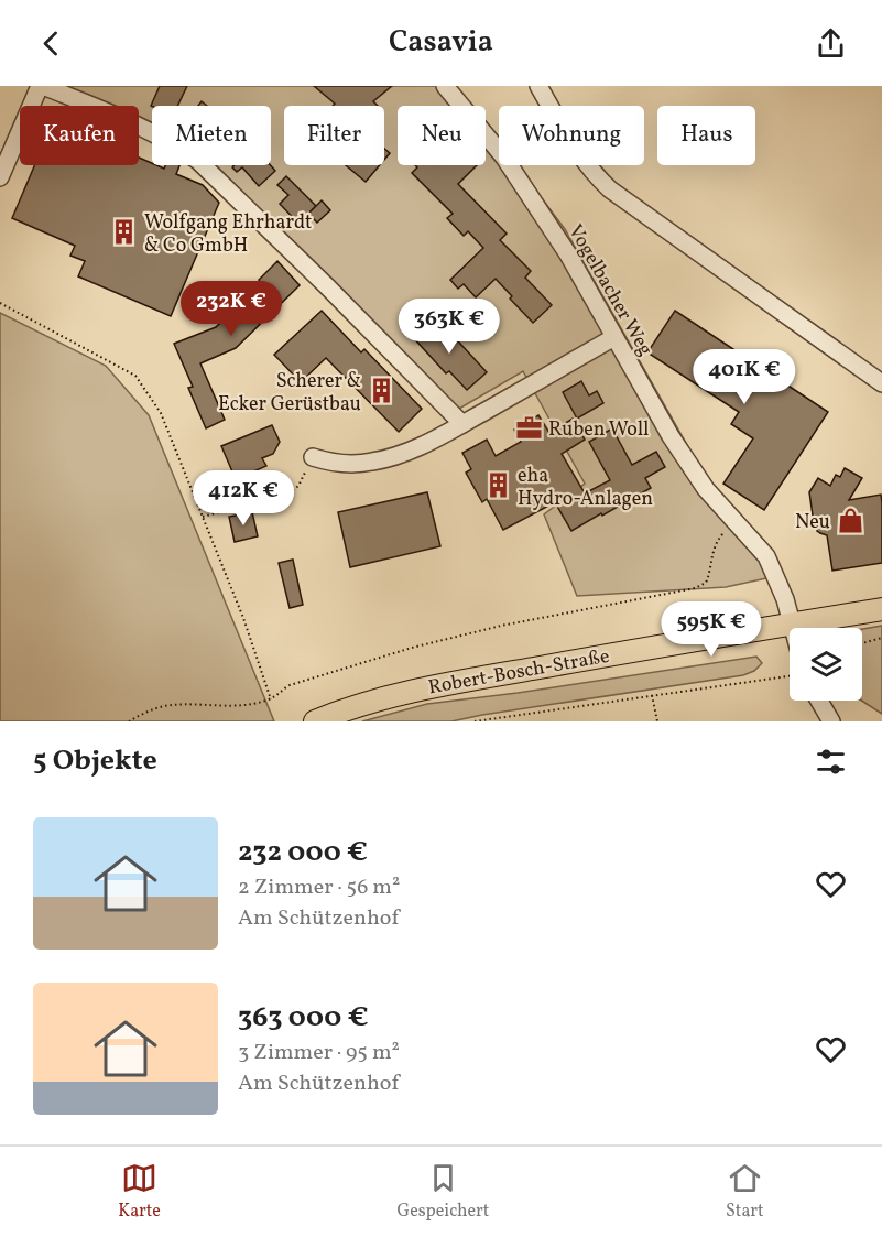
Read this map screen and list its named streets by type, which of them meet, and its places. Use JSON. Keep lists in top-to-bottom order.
{
  "streets": {
    "main road": ["Robert-Bosch-Straße"],
    "street": ["Vogelbacher Weg"]
  },
  "crossings": [
    ["Vogelbacher Weg", "Robert-Bosch-Straße"]
  ],
  "places": {
    "building": ["Wolfgang Ehrhardt & Co GmbH", "Scherer & Ecker Gerüstbau", "eha Hydro-Anlagen"],
    "office": ["Ruben Woll"],
    "shop": ["Neu"]
  },
  "page": {
    "header": "Casavia",
    "chip": [
      "Kaufen",
      "Mieten",
      "Filter",
      "Neu",
      "Wohnung",
      "Haus"
    ],
    "price": [
      "232K €",
      "363K €",
      "401K €",
      "412K €",
      "595K €"
    ],
    "heading": "5 Objekte",
    "list": [
      {
        "name": "232 000 €",
        "note": "2 Zimmer · 56 m² · Am Schützenhof"
      },
      {
        "name": "363 000 €",
        "note": "3 Zimmer · 95 m² · Am Schützenhof"
      }
    ],
    "tabs": ["Karte", "Gespeichert", "Start"]
  }
}
